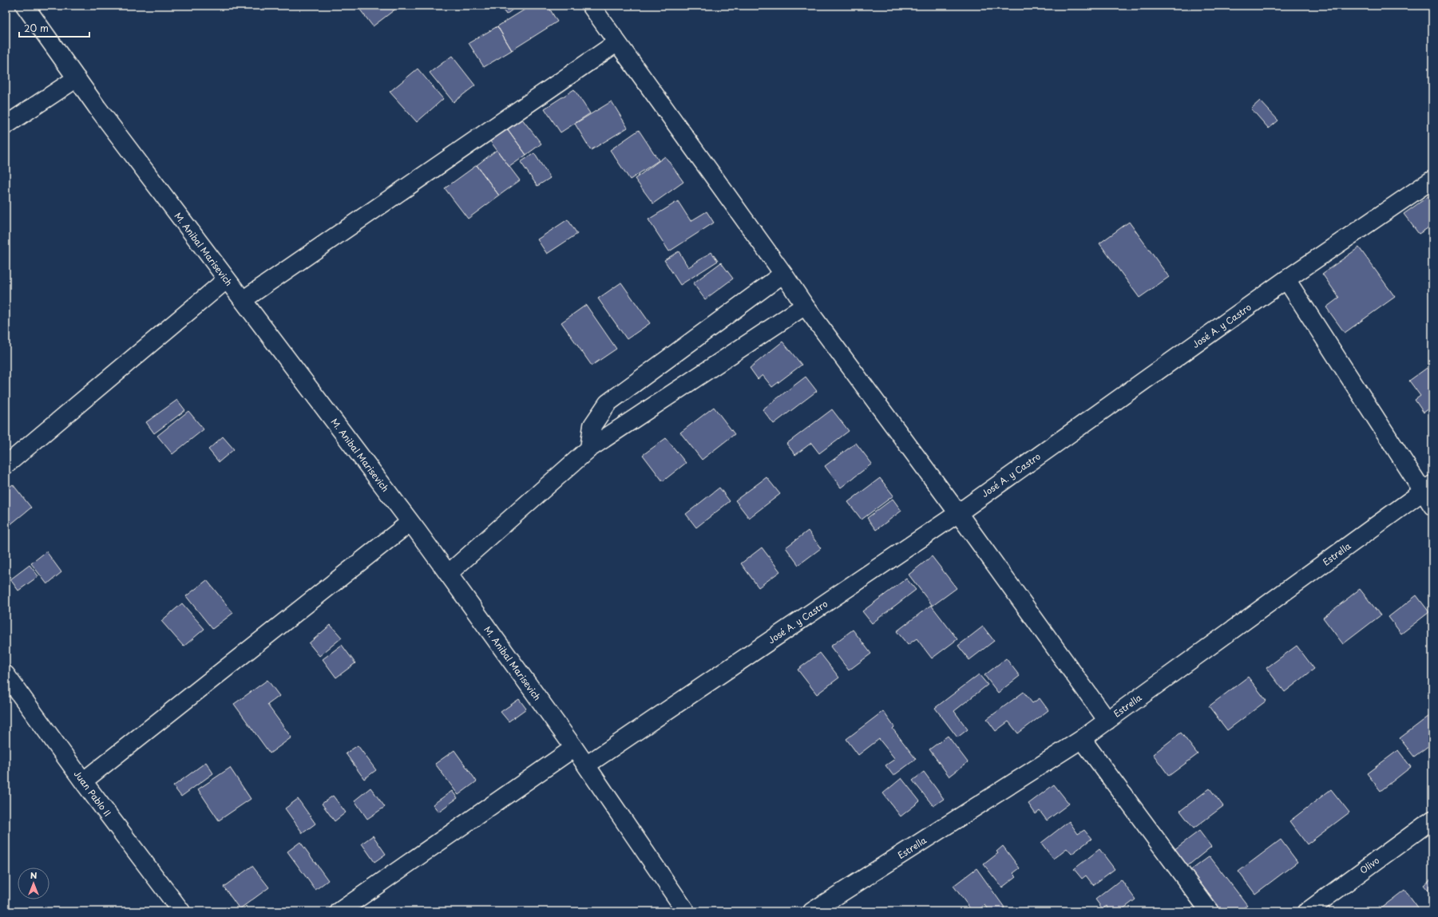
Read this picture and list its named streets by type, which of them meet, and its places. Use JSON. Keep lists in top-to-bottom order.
{
  "streets": {
    "street": [
      "M. Anibal Marisevich",
      "José A. y Castro",
      "Estrella",
      "Juan Pablo II",
      "Olivo"
    ]
  },
  "crossings": [
    ["M. Anibal Marisevich", "José A. y Castro"]
  ],
  "scale_bar": "20 m",
  "north": "top"
}
